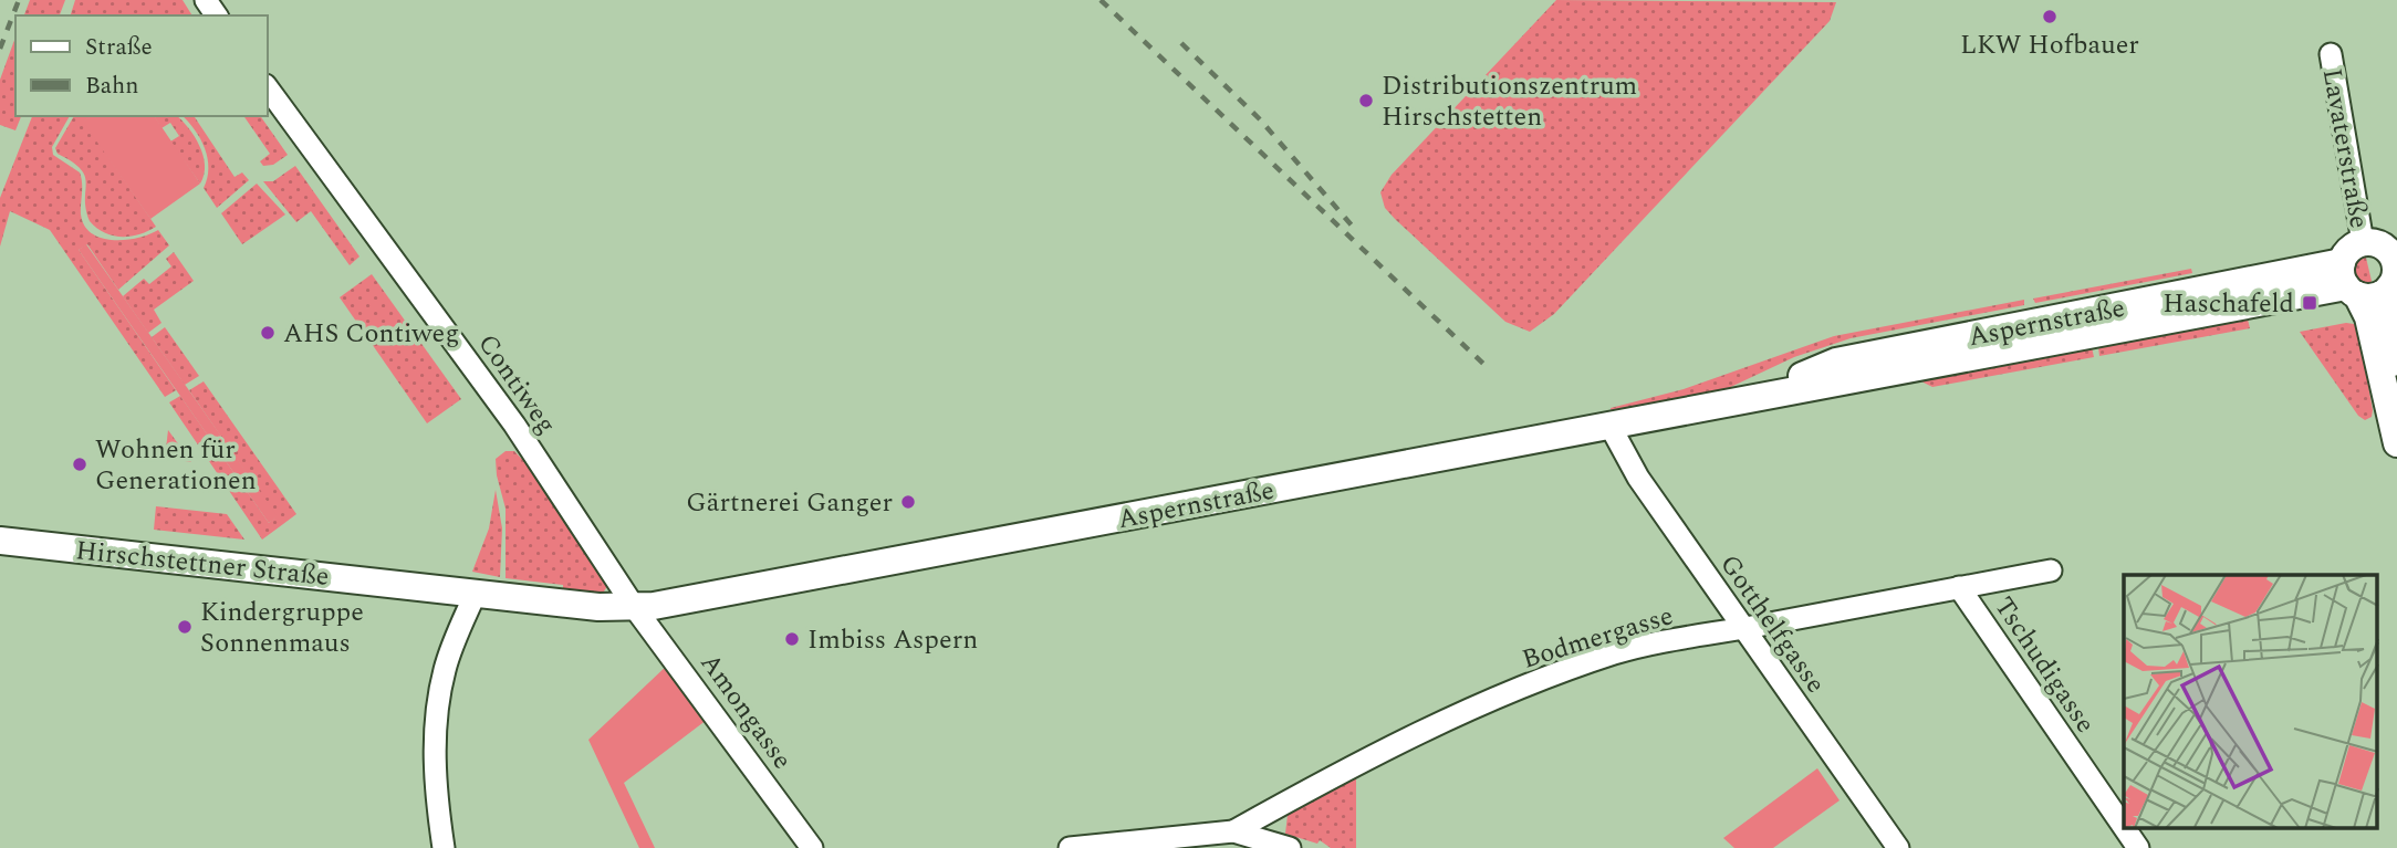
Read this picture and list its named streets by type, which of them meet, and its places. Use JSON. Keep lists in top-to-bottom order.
{
  "streets": {
    "main road": ["Aspernstraße", "Hirschstettner Straße"],
    "street": [
      "Lavaterstraße",
      "Contiweg",
      "Gotthelfgasse",
      "Bodmergasse",
      "Tschudigasse",
      "Amongasse"
    ]
  },
  "crossings": [
    ["Lavaterstraße", "Aspernstraße"],
    ["Aspernstraße", "Contiweg"],
    ["Aspernstraße", "Hirschstettner Straße"],
    ["Aspernstraße", "Gotthelfgasse"],
    ["Aspernstraße", "Amongasse"],
    ["Contiweg", "Hirschstettner Straße"],
    ["Contiweg", "Amongasse"],
    ["Hirschstettner Straße", "Amongasse"],
    ["Gotthelfgasse", "Bodmergasse"],
    ["Bodmergasse", "Tschudigasse"]
  ],
  "places": {
    "other": [
      "LKW Hofbauer",
      "Distributionszentrum Hirschstetten",
      "AHS Contiweg",
      "Wohnen für Generationen",
      "Gärtnerei Ganger",
      "Kindergruppe Sonnenmaus",
      "Imbiss Aspern"
    ],
    "transit": ["Haschafeld"]
  },
  "legend": ["Straße", "Bahn"]
}
